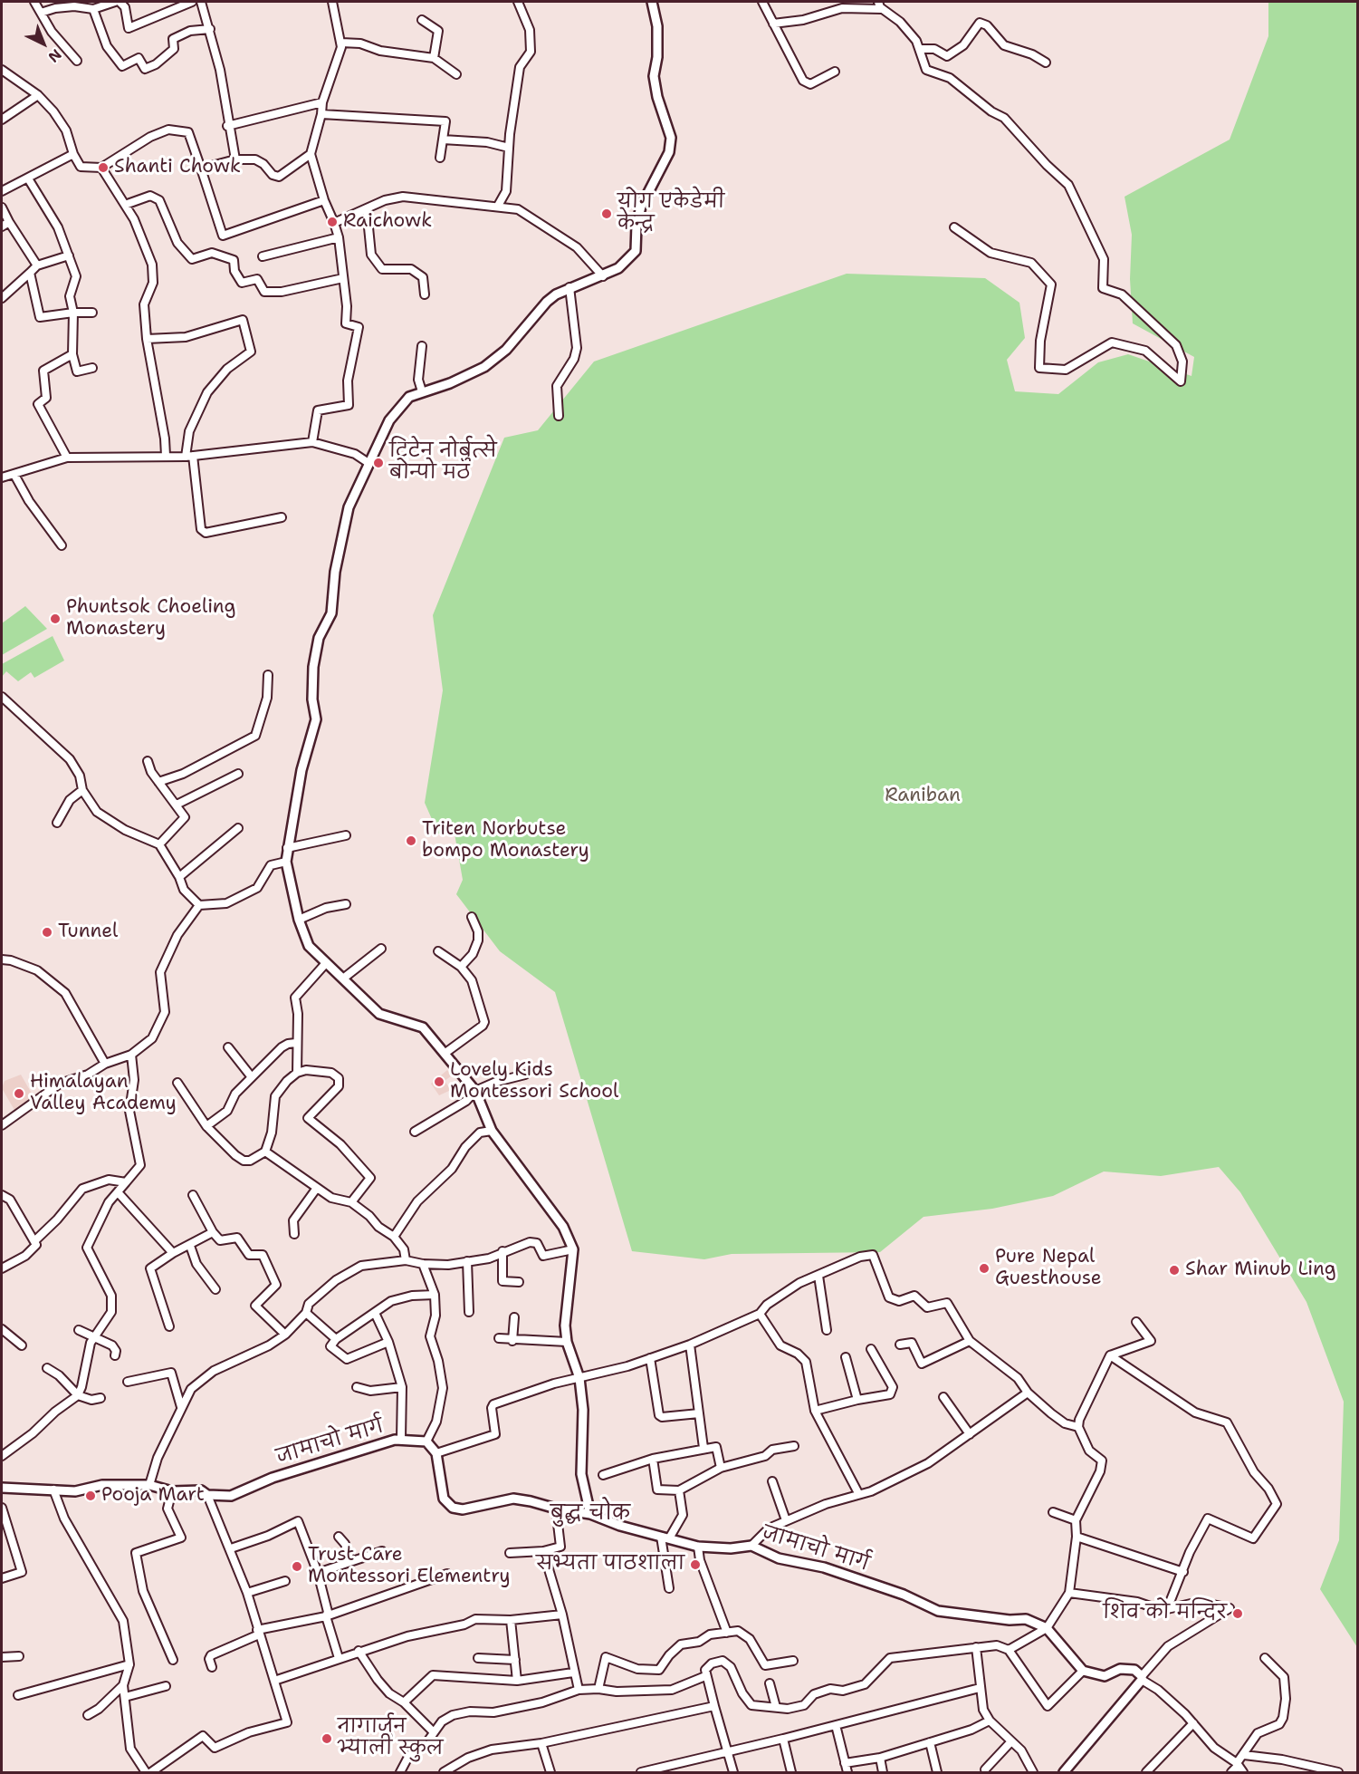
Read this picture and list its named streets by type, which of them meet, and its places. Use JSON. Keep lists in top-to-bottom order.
{
  "streets": {
    "street": ["जामाचो मार्ग"]
  },
  "districts": ["बुद्ध चोक"],
  "parks": ["Raniban"],
  "places": [
    "Shanti Chowk",
    "योग एकेडेमी केन्द्र",
    "Raichowk",
    "ट्रिटेन नोर्बुत्से बोन्पो मठ",
    "Phuntsok Choeling Monastery",
    "Triten Norbutse bompo Monastery",
    "Tunnel",
    "Lovely Kids Montessori School",
    "Himalayan Valley Academy",
    "Pure Nepal Guesthouse",
    "Shar Minub Ling",
    "Pooja Mart",
    "सभ्यता पाठशाला",
    "Trust Care Montessori Elementry",
    "शिव को मन्दिर",
    "नागार्जुन भ्याली स्कुल"
  ],
  "north": "bottom right"
}
